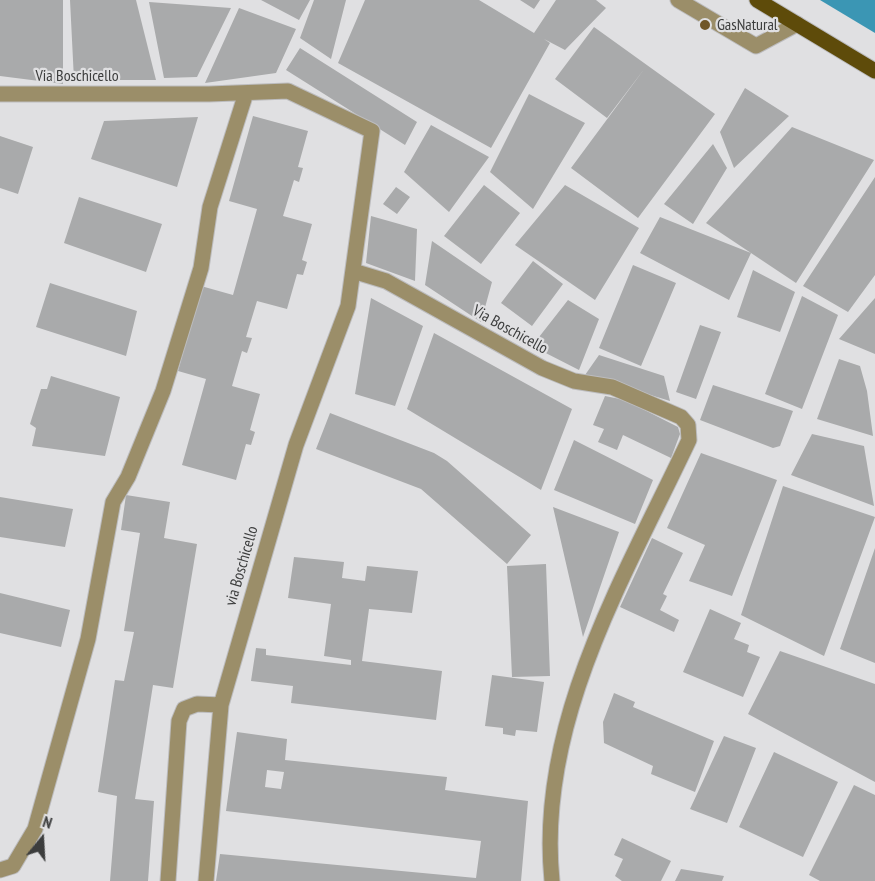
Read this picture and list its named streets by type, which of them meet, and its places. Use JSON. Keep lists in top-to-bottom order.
{
  "streets": {
    "street": ["Via Boschicello", "via Boschicello"]
  },
  "crossings": [
    ["Via Boschicello", "via Boschicello"]
  ],
  "places": ["GasNatural"],
  "north": "top"
}
